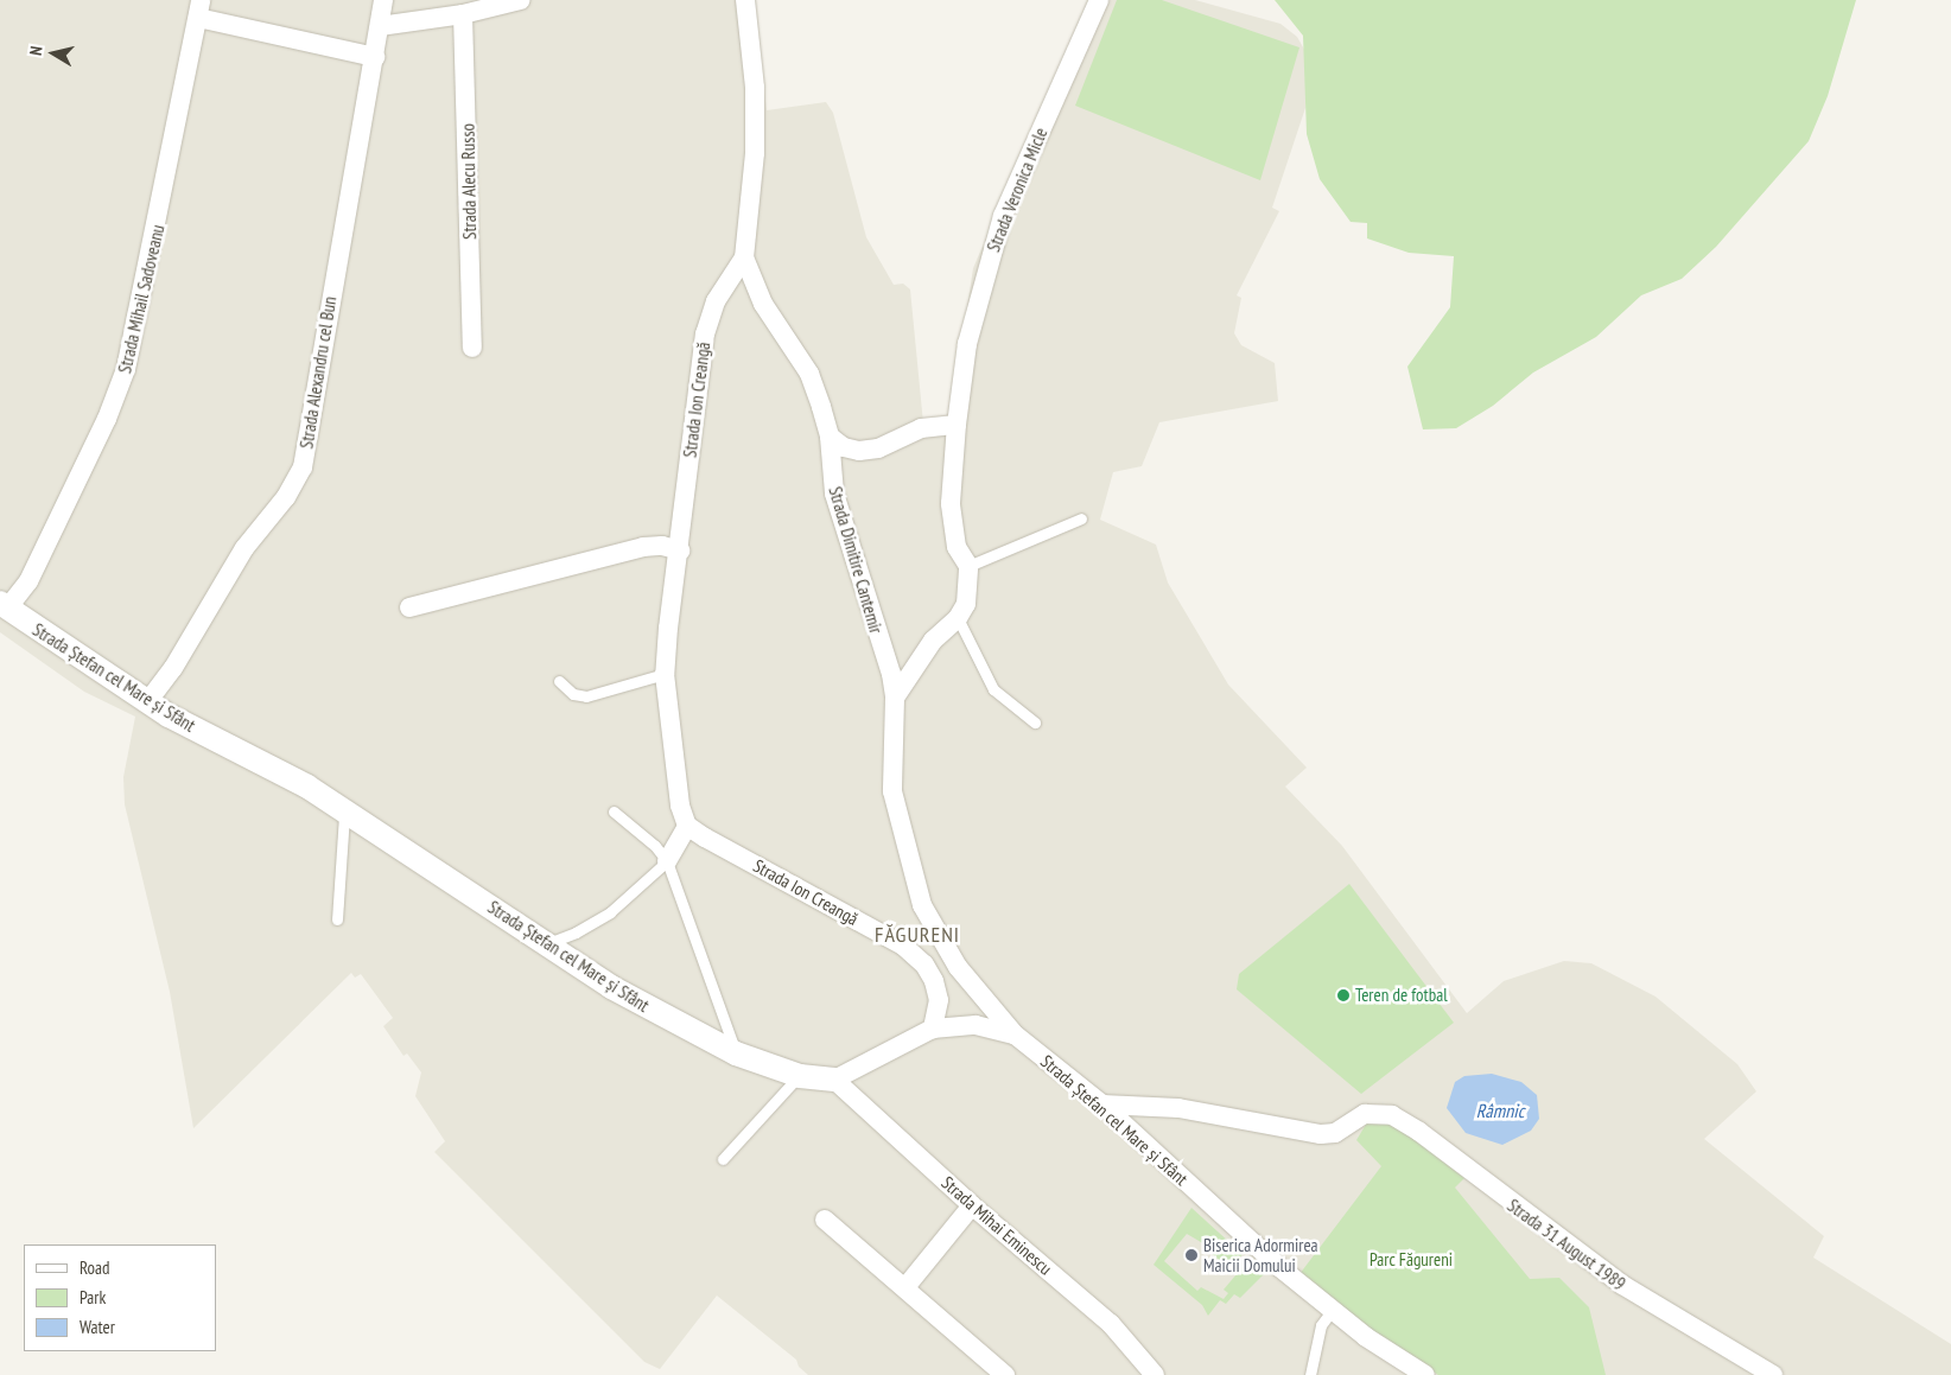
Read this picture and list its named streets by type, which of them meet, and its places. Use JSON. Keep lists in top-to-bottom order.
{
  "streets": {
    "street": [
      "Strada Alecu Russo",
      "Strada Veronica Micle",
      "Strada Mihail Sadoveanu",
      "Strada Alexandru cel Bun",
      "Strada Ion Creangă",
      "Strada Dimitire Cantemir",
      "Strada Ștefan cel Mare și Sfânt",
      "Strada Mihai Eminescu",
      "Strada 31 August 1989"
    ]
  },
  "crossings": [
    ["Strada Mihail Sadoveanu", "Strada Ștefan cel Mare și Sfânt"],
    ["Strada Alexandru cel Bun", "Strada Ștefan cel Mare și Sfânt"],
    ["Strada Ion Creangă", "Strada Dimitire Cantemir"],
    ["Strada Ion Creangă", "Strada Ștefan cel Mare și Sfânt"],
    ["Strada Dimitire Cantemir", "Strada Ștefan cel Mare și Sfânt"],
    ["Strada Ștefan cel Mare și Sfânt", "Strada Mihai Eminescu"],
    ["Strada Ștefan cel Mare și Sfânt", "Strada 31 August 1989"]
  ],
  "districts": ["FĂGURENI"],
  "water": ["Râmnic"],
  "parks": ["Parc Făgureni"],
  "places": ["Teren de fotbal", "Biserica Adormirea Maicii Domului"],
  "legend": ["Road", "Park", "Water"],
  "north": "left"
}
